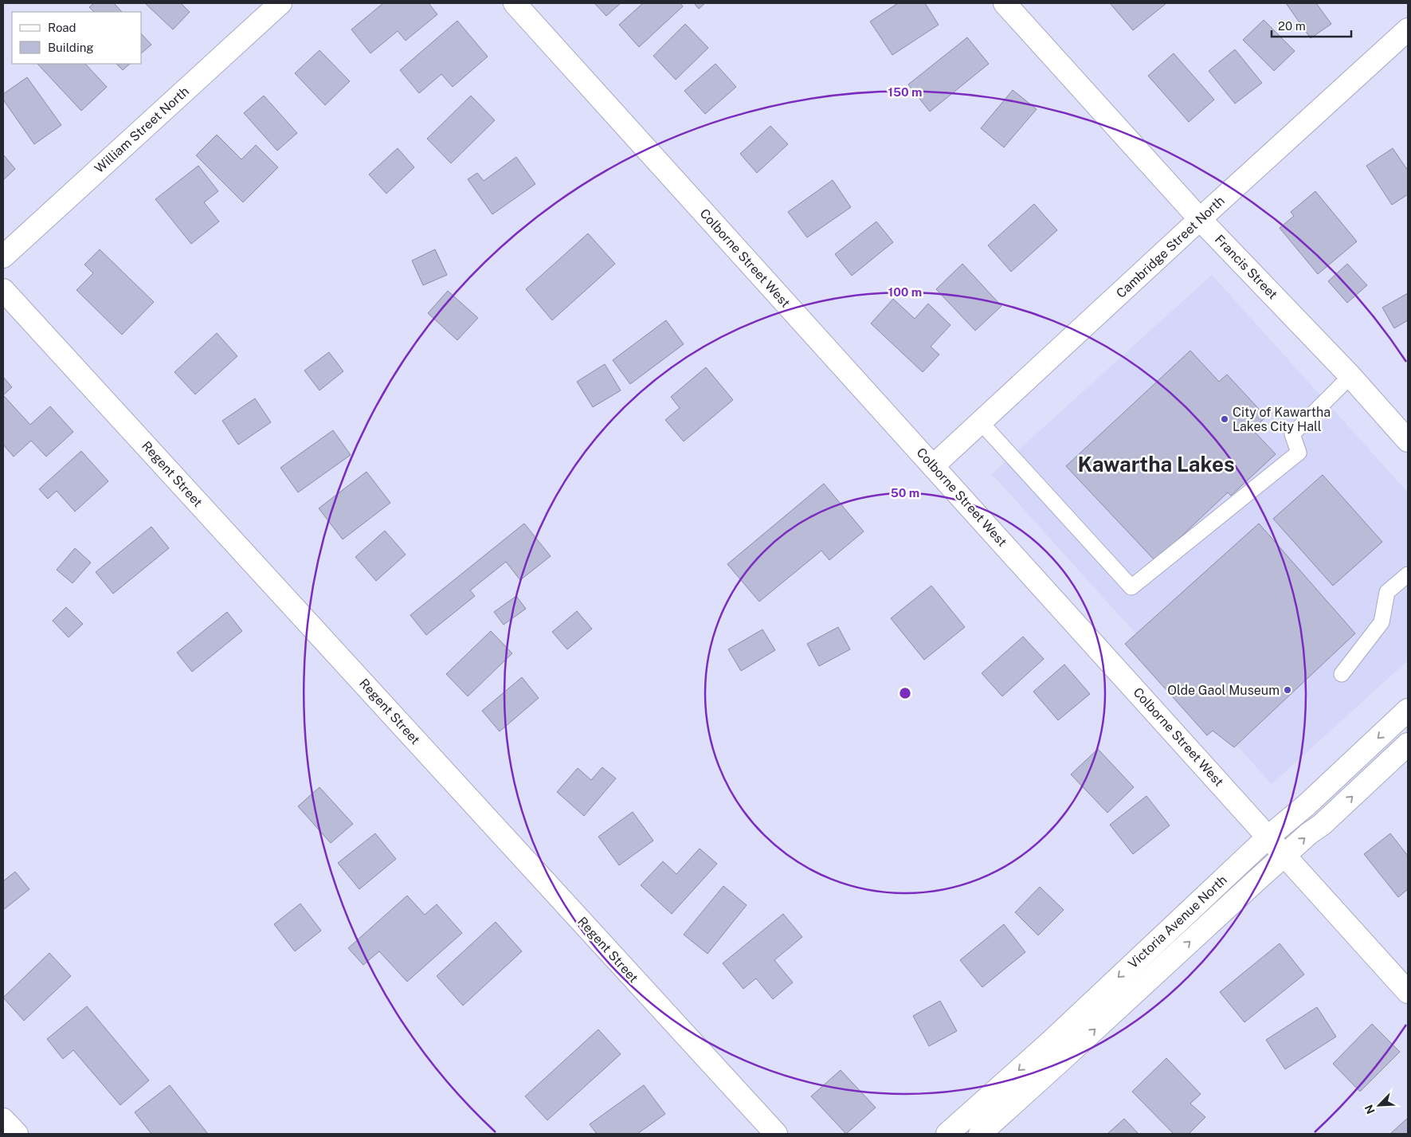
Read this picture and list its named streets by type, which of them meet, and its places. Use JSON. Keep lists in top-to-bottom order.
{
  "streets": {
    "street": [
      "William Street North",
      "Cambridge Street North",
      "Colborne Street West",
      "Francis Street",
      "Regent Street",
      "Victoria Avenue North"
    ]
  },
  "crossings": [
    ["Cambridge Street North", "Colborne Street West"],
    ["Cambridge Street North", "Francis Street"],
    ["Colborne Street West", "Victoria Avenue North"]
  ],
  "districts": ["Kawartha Lakes"],
  "places": ["City of Kawartha Lakes City Hall", "Olde Gaol Museum"],
  "legend": ["Road", "Building"],
  "scale_bar": "20 m",
  "north": "bottom left",
  "rings": ["150 m", "100 m", "50 m"]
}
